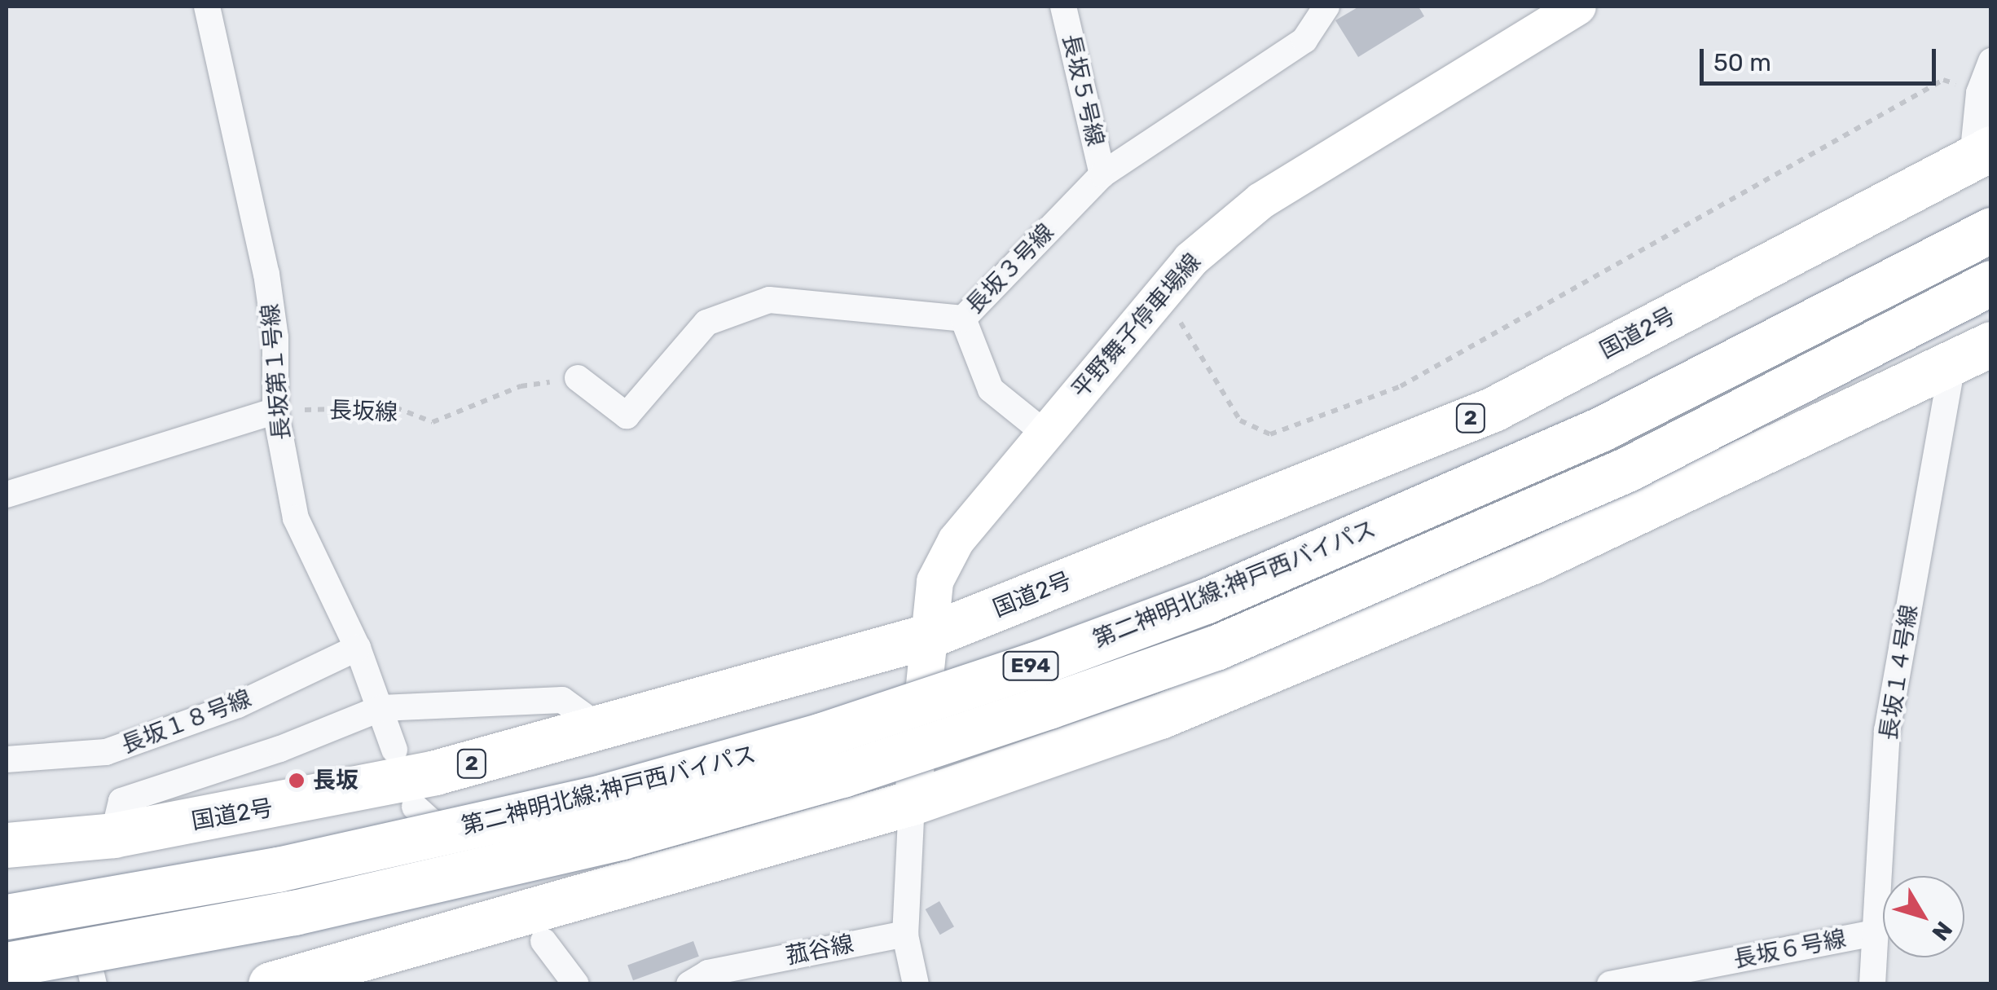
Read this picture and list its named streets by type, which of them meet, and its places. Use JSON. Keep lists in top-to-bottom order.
{
  "streets": {
    "highway": [
      "国道2号",
      "2",
      "第二神明北線;神戸西バイパス",
      "E94"
    ],
    "main road": ["平野舞子停車場線"],
    "street": [
      "長坂５号線",
      "長坂３号線",
      "長坂第１号線",
      "長坂１４号線",
      "長坂１８号線",
      "長坂６号線",
      "菰谷線"
    ],
    "path": ["長坂線"]
  },
  "crossings": [
    ["長坂５号線", "長坂３号線"],
    ["長坂３号線", "長坂線"],
    ["平野舞子停車場線", "国道2号"],
    ["長坂第１号線", "長坂線"],
    ["長坂第１号線", "長坂１８号線"],
    ["長坂１４号線", "長坂６号線"]
  ],
  "places": ["長坂"],
  "scale_bar": "50 m",
  "north": "bottom right"
}
